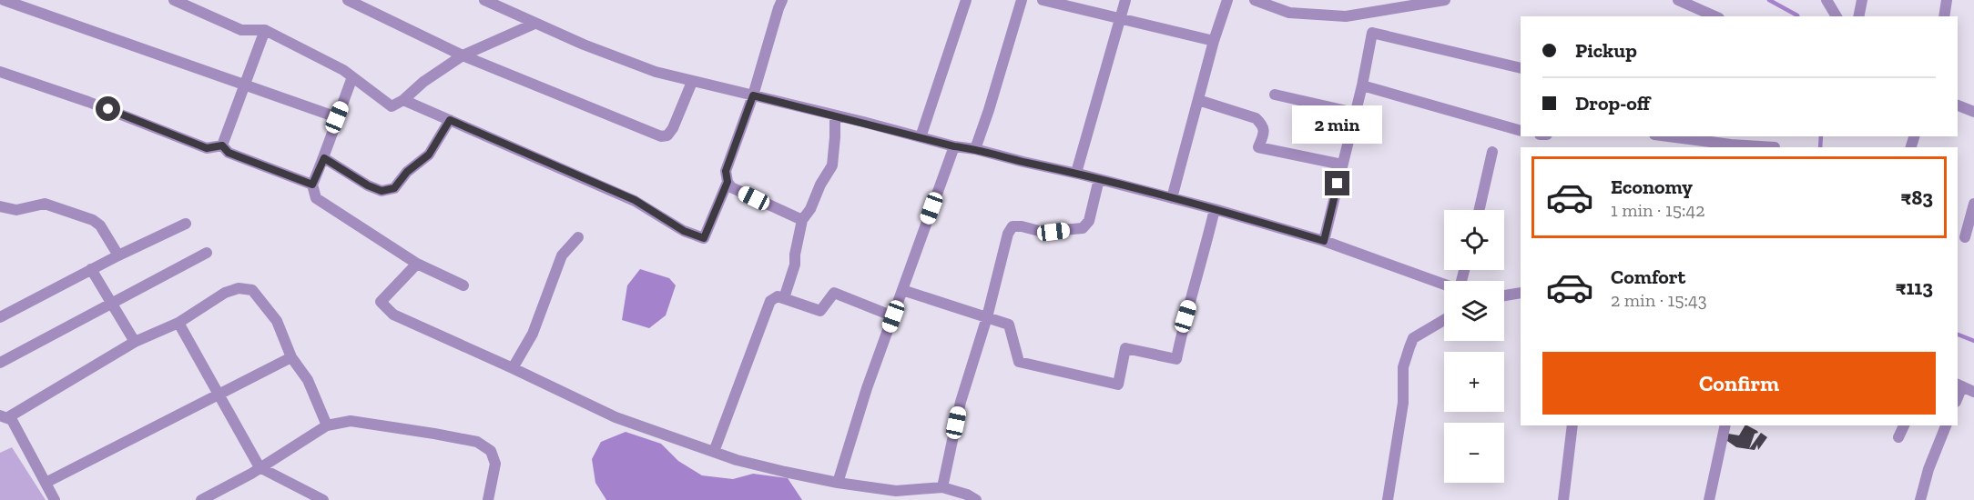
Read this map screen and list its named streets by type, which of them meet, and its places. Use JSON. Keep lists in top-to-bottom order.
{
  "page": {
    "banner": ["Pickup", "Drop-off"],
    "bubble": "2 min",
    "list": [
      {
        "name": "Economy",
        "note": "1 min · 15:42",
        "value": "₹83"
      },
      {
        "name": "Comfort",
        "note": "2 min · 15:43",
        "value": "₹113"
      }
    ],
    "map_buttons": ["+", "−"],
    "buttons": "Confirm"
  }
}
